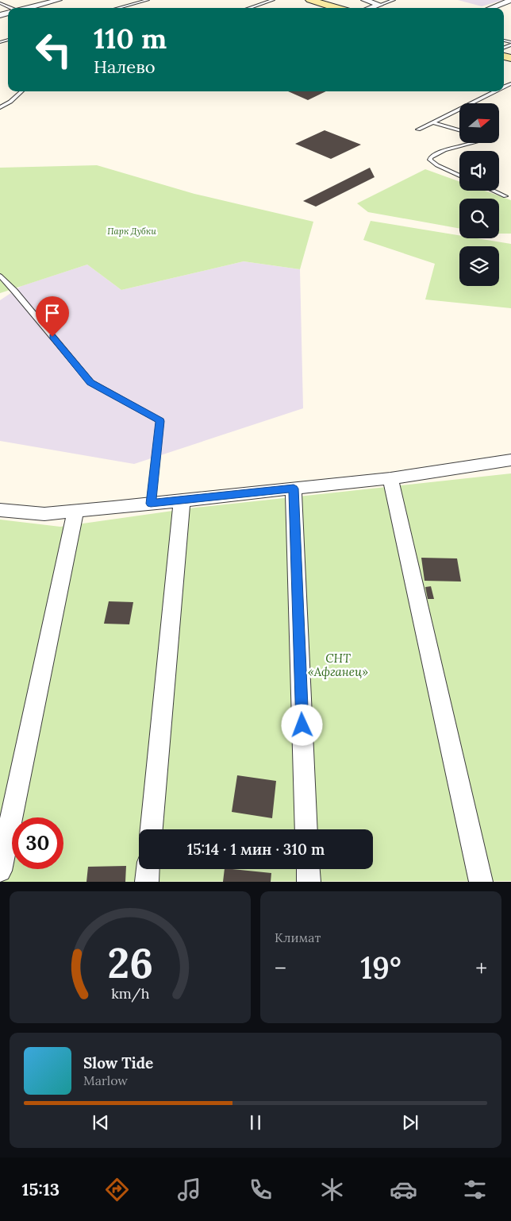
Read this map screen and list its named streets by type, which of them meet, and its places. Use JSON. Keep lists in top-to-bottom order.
{
  "parks": ["Парк Дубки", "СНТ «Афганец»"],
  "north": "right",
  "page": {
    "turn": ["110 m", "Налево"],
    "limit": "30",
    "trip": "15:14 · 1 мин · 310 m",
    "tile": "Климат",
    "heat": ["−", "19°", "+"],
    "song": ["Slow Tide", "Marlow"],
    "tabs": "15:13",
    "gauge": ["26", "km/h"]
  }
}
